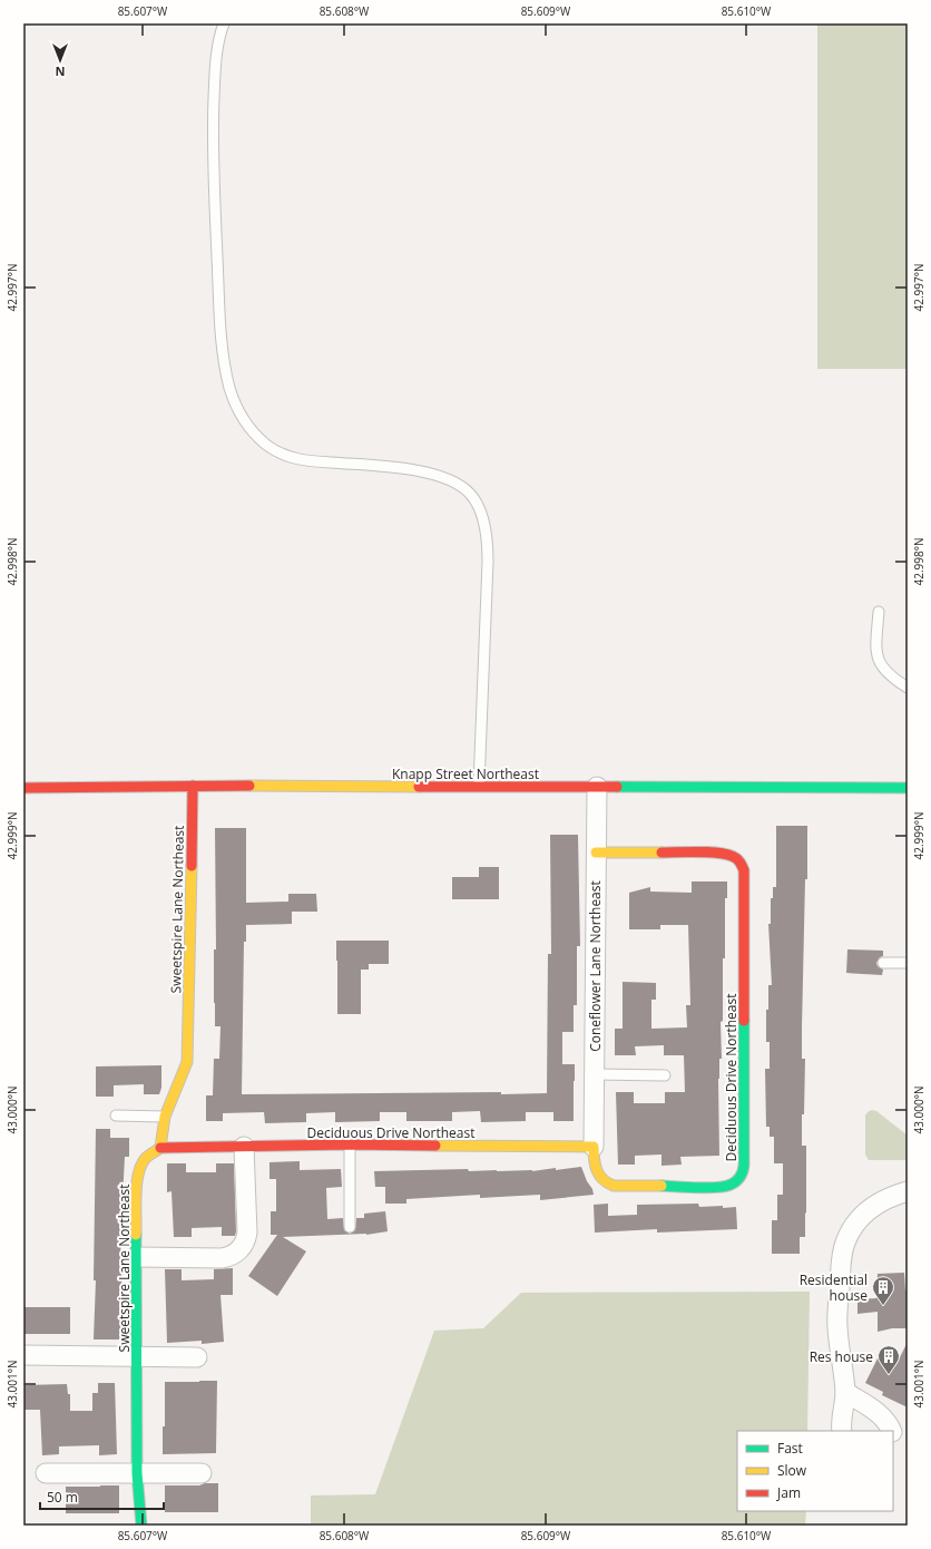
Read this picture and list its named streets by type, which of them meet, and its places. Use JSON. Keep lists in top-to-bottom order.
{
  "streets": {
    "street": [
      "Knapp Street Northeast",
      "Sweetspire Lane Northeast",
      "Coneflower Lane Northeast",
      "Deciduous Drive Northeast"
    ]
  },
  "crossings": [
    ["Knapp Street Northeast", "Sweetspire Lane Northeast"],
    ["Knapp Street Northeast", "Coneflower Lane Northeast"],
    ["Sweetspire Lane Northeast", "Deciduous Drive Northeast"],
    ["Coneflower Lane Northeast", "Deciduous Drive Northeast"]
  ],
  "places": {
    "building": ["Residential house", "Res house"]
  },
  "legend": ["Fast", "Slow", "Jam"],
  "scale_bar": "50 m",
  "north": "bottom",
  "coordinates": [
    "85.607°W",
    "85.608°W",
    "85.609°W",
    "85.610°W",
    "42.997°N",
    "42.998°N",
    "42.999°N",
    "43.000°N",
    "43.001°N"
  ]
}
